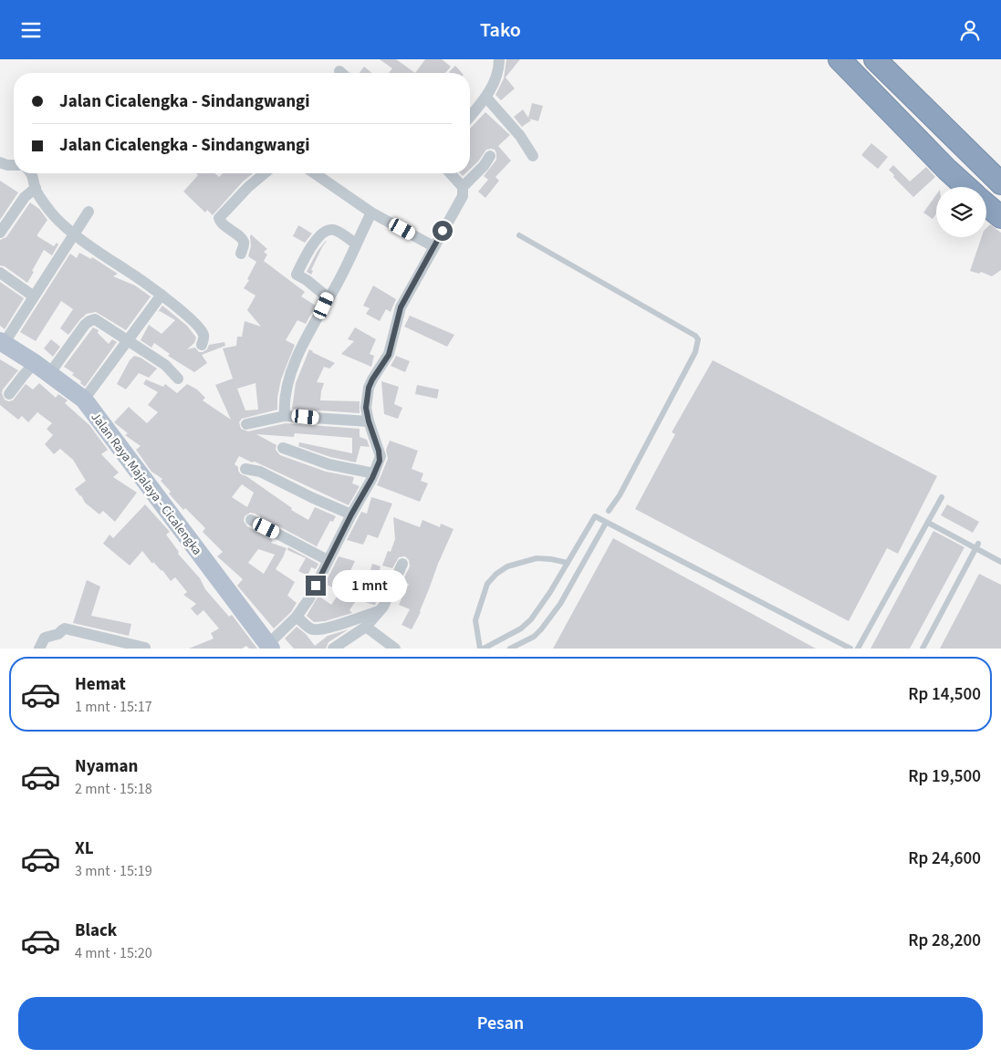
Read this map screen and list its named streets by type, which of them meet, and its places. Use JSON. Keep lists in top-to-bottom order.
{
  "streets": {
    "main road": ["Jalan Raya Majalaya - Cicalengka"]
  },
  "page": {
    "header": "Tako",
    "banner": ["Jalan Cicalengka - Sindangwangi", "Jalan Cicalengka - Sindangwangi"],
    "bubble": "1 mnt",
    "list": [
      {
        "name": "Hemat",
        "note": "1 mnt · 15:17",
        "value": "Rp 14,500"
      },
      {
        "name": "Nyaman",
        "note": "2 mnt · 15:18",
        "value": "Rp 19,500"
      },
      {
        "name": "XL",
        "note": "3 mnt · 15:19",
        "value": "Rp 24,600"
      },
      {
        "name": "Black",
        "note": "4 mnt · 15:20",
        "value": "Rp 28,200"
      }
    ],
    "buttons": "Pesan"
  }
}
